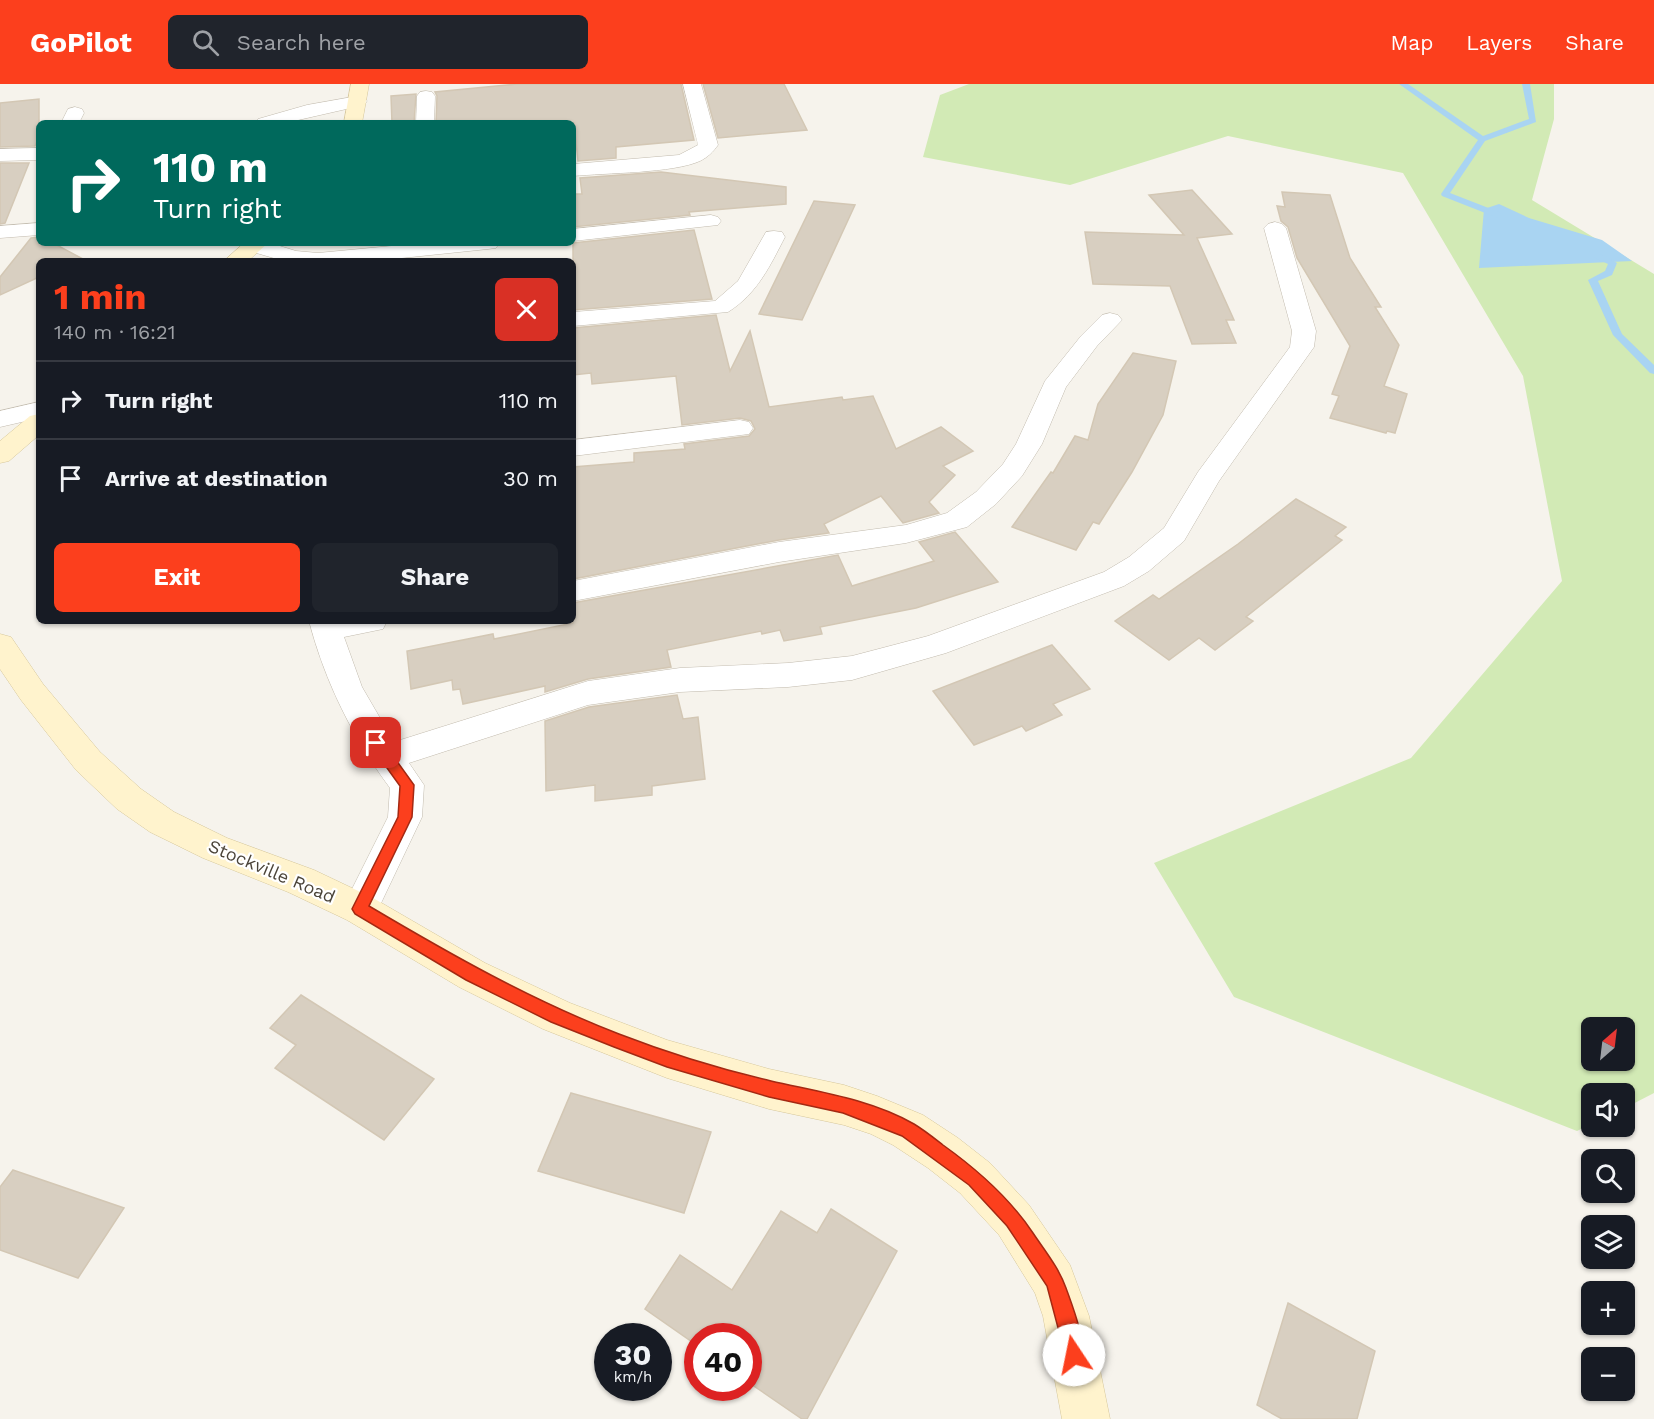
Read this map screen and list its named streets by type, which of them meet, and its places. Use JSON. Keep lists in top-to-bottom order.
{
  "streets": {
    "street": ["Stockville Road"]
  },
  "north": "top right",
  "page": {
    "header": "GoPilot",
    "search": "Search here",
    "nav": ["Map", "Layers", "Share"],
    "turn": ["110 m", "Turn right"],
    "heading": ["1 min", "140 m · 16:21"],
    "list": [
      {
        "name": "Turn right",
        "value": "110 m"
      },
      {
        "name": "Arrive at destination",
        "value": "30 m"
      }
    ],
    "buttons": ["Exit", "Share"],
    "map_buttons": ["+", "−"],
    "speed": "30 km/h",
    "limit": "40"
  }
}
